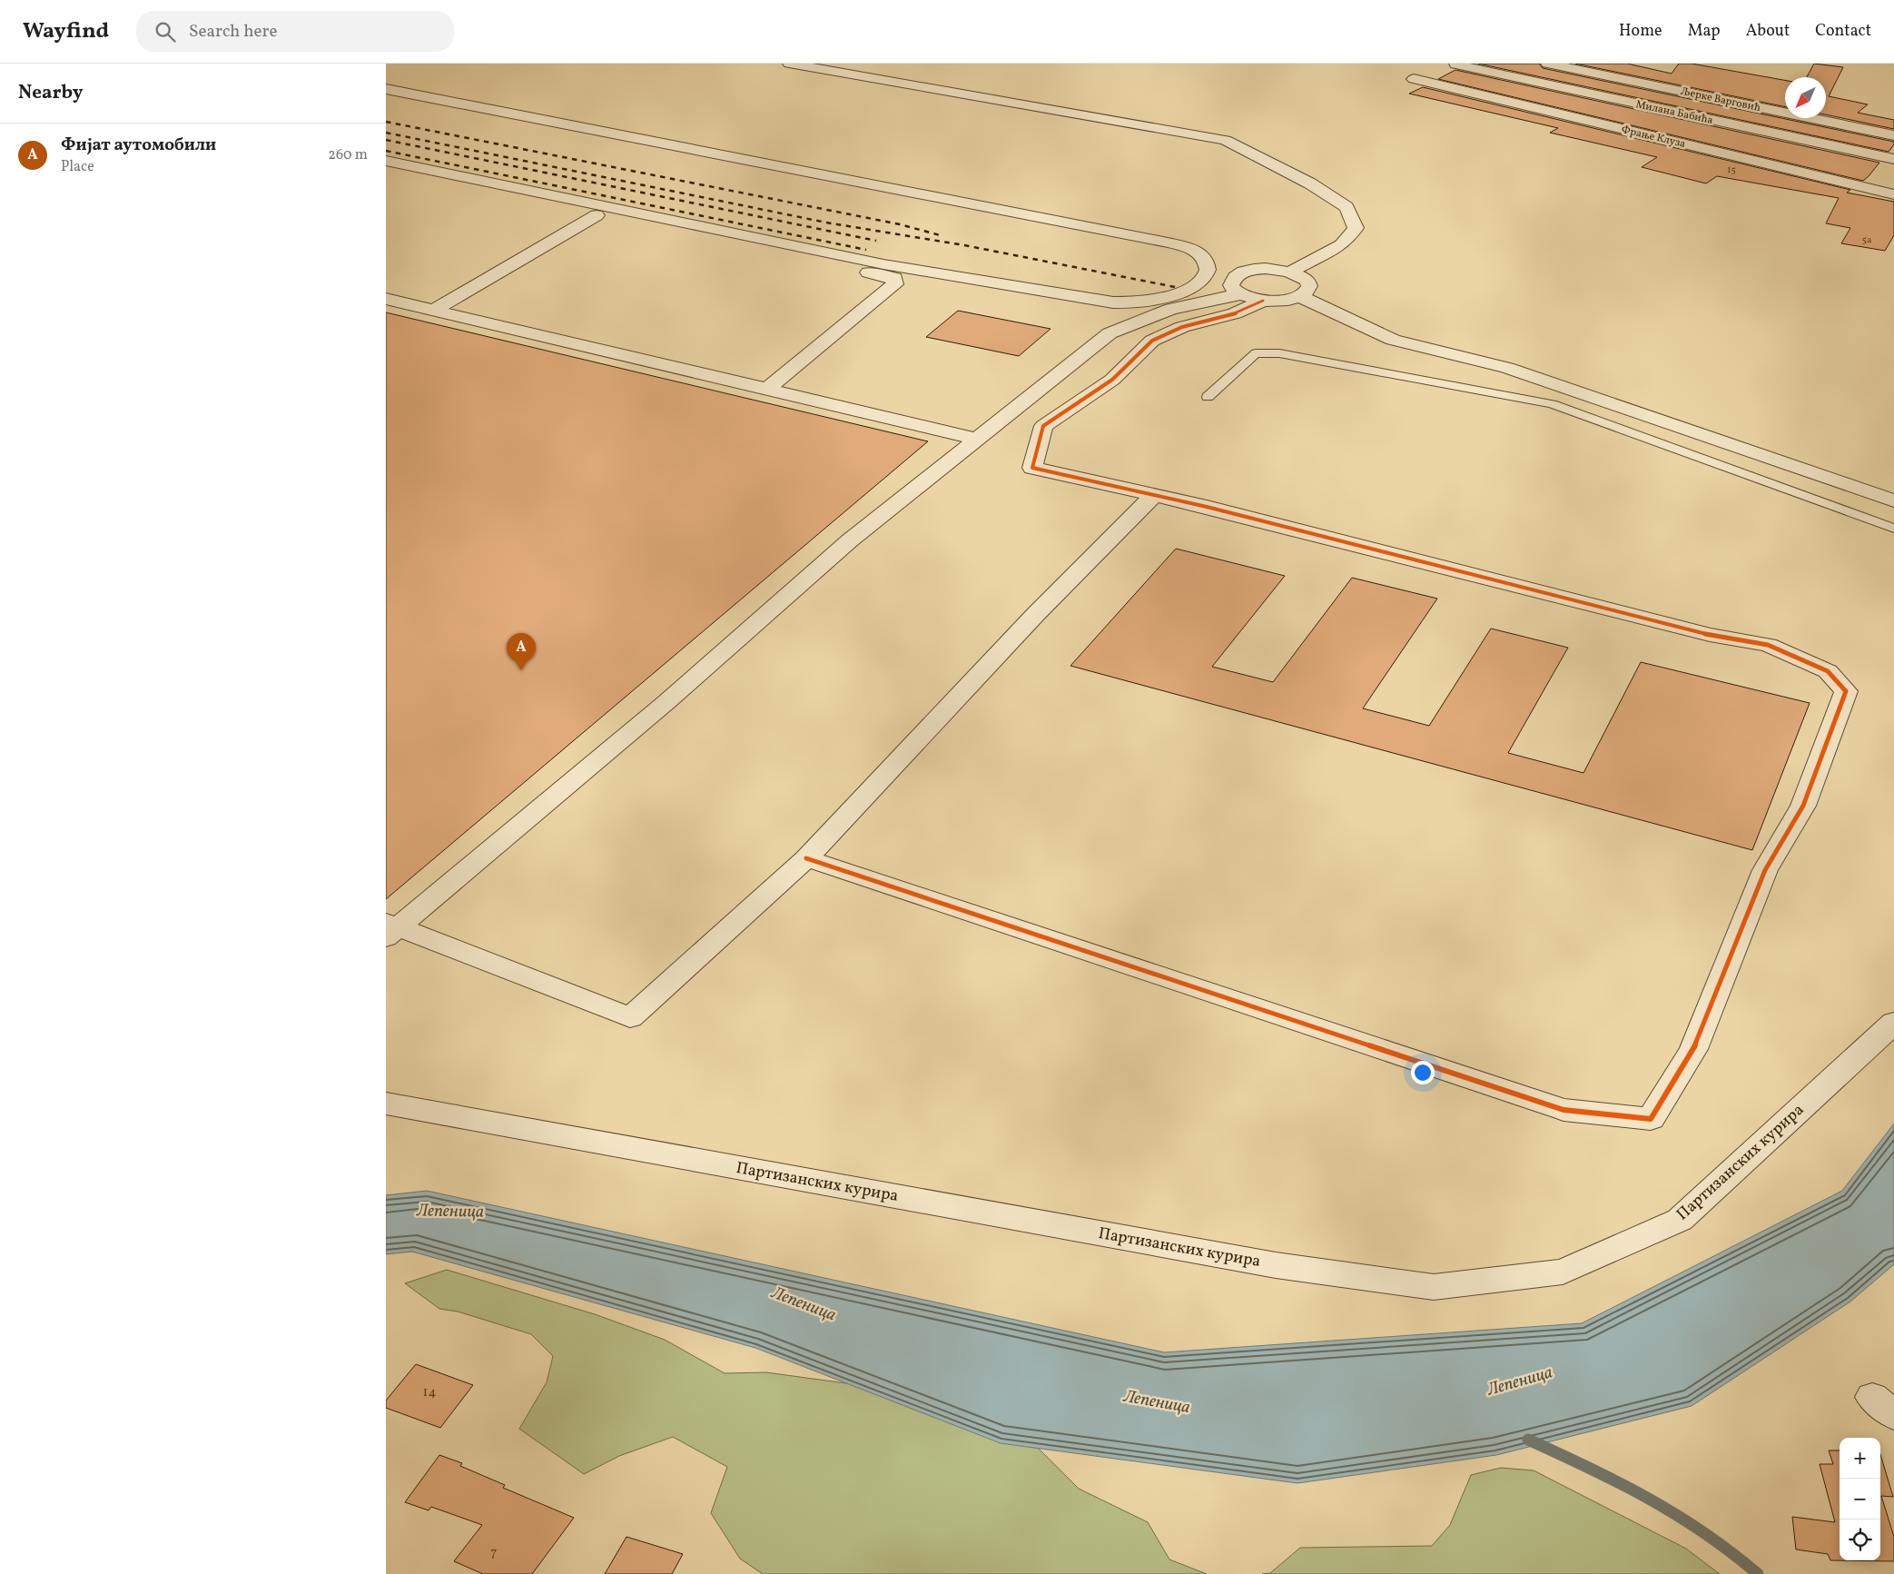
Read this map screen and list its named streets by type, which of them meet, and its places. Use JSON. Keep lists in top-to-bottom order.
{
  "streets": {
    "street": [
      "Љерке Варговић",
      "Милана Бабића",
      "Фрање Клуза",
      "Партизанских курира"
    ]
  },
  "water": ["Лепеница"],
  "house_numbers": [
    "15",
    "5a",
    "14",
    "7"
  ],
  "north": "bottom left",
  "page": {
    "header": "Wayfind",
    "search": "Search here",
    "nav": [
      "Home",
      "Map",
      "About",
      "Contact"
    ],
    "heading": "Nearby",
    "list": [
      {
        "mark": "A",
        "name": "Фијат аутомобили",
        "note": "Place",
        "value": "260 m"
      }
    ],
    "pins": "A",
    "map_buttons": ["+", "−"]
  }
}
